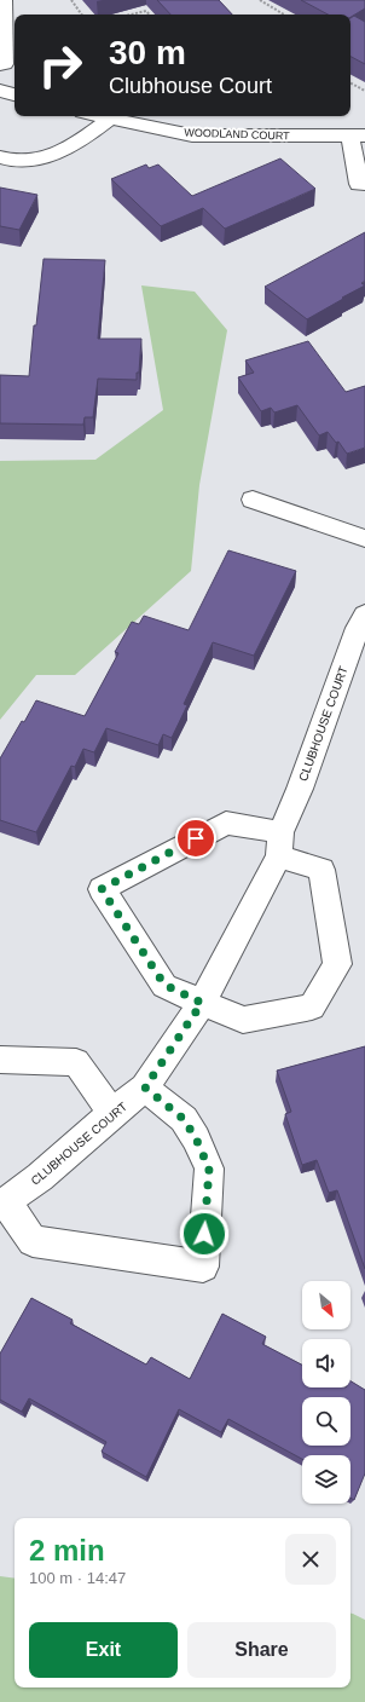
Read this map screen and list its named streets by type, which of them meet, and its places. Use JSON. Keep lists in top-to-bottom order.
{
  "streets": {
    "street": ["WOODLAND COURT", "CLUBHOUSE COURT"]
  },
  "north": "bottom right",
  "page": {
    "turn": ["30 m", "Clubhouse Court"],
    "heading": ["2 min", "100 m · 14:47"],
    "buttons": ["Exit", "Share"]
  }
}
